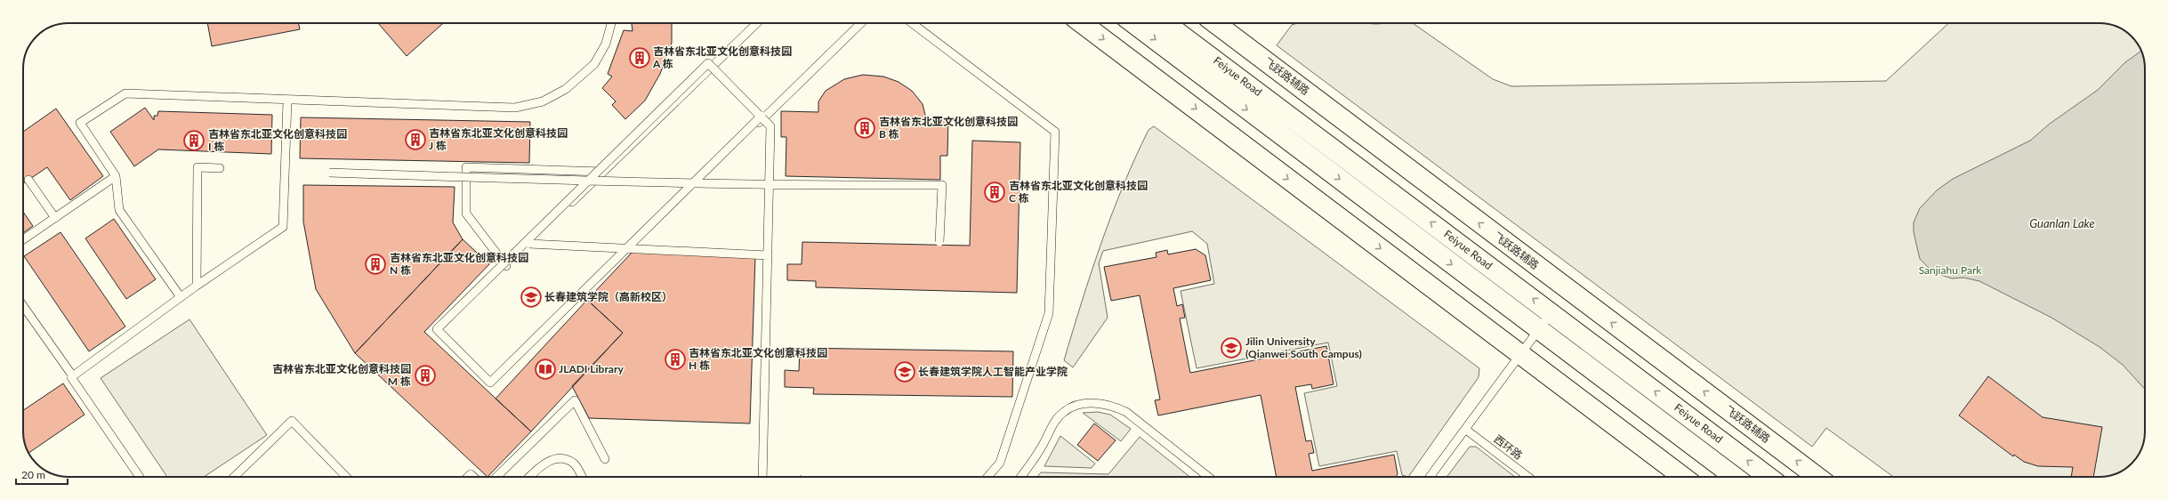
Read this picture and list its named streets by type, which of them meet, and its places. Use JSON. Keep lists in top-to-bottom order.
{
  "streets": {
    "main road": ["Feiyue Road", "飞跃路辅路"],
    "lane": ["西环路"]
  },
  "water": ["Guanlan Lake"],
  "parks": ["Sanjiahu Park"],
  "places": {
    "building": [
      "吉林省东北亚文化创意科技园 A 栋",
      "吉林省东北亚文化创意科技园 B 栋",
      "吉林省东北亚文化创意科技园 J 栋",
      "吉林省东北亚文化创意科技园 I 栋",
      "吉林省东北亚文化创意科技园 C 栋",
      "吉林省东北亚文化创意科技园 N 栋",
      "吉林省东北亚文化创意科技园 H 栋",
      "吉林省东北亚文化创意科技园 M 栋"
    ],
    "school or university": ["长春建筑学院（高新校区）", "Jilin University (Qianwei South Campus)", "长春建筑学院人工智能产业学院"],
    "library": ["JLADI Library"]
  },
  "scale_bar": "20 m"
}
